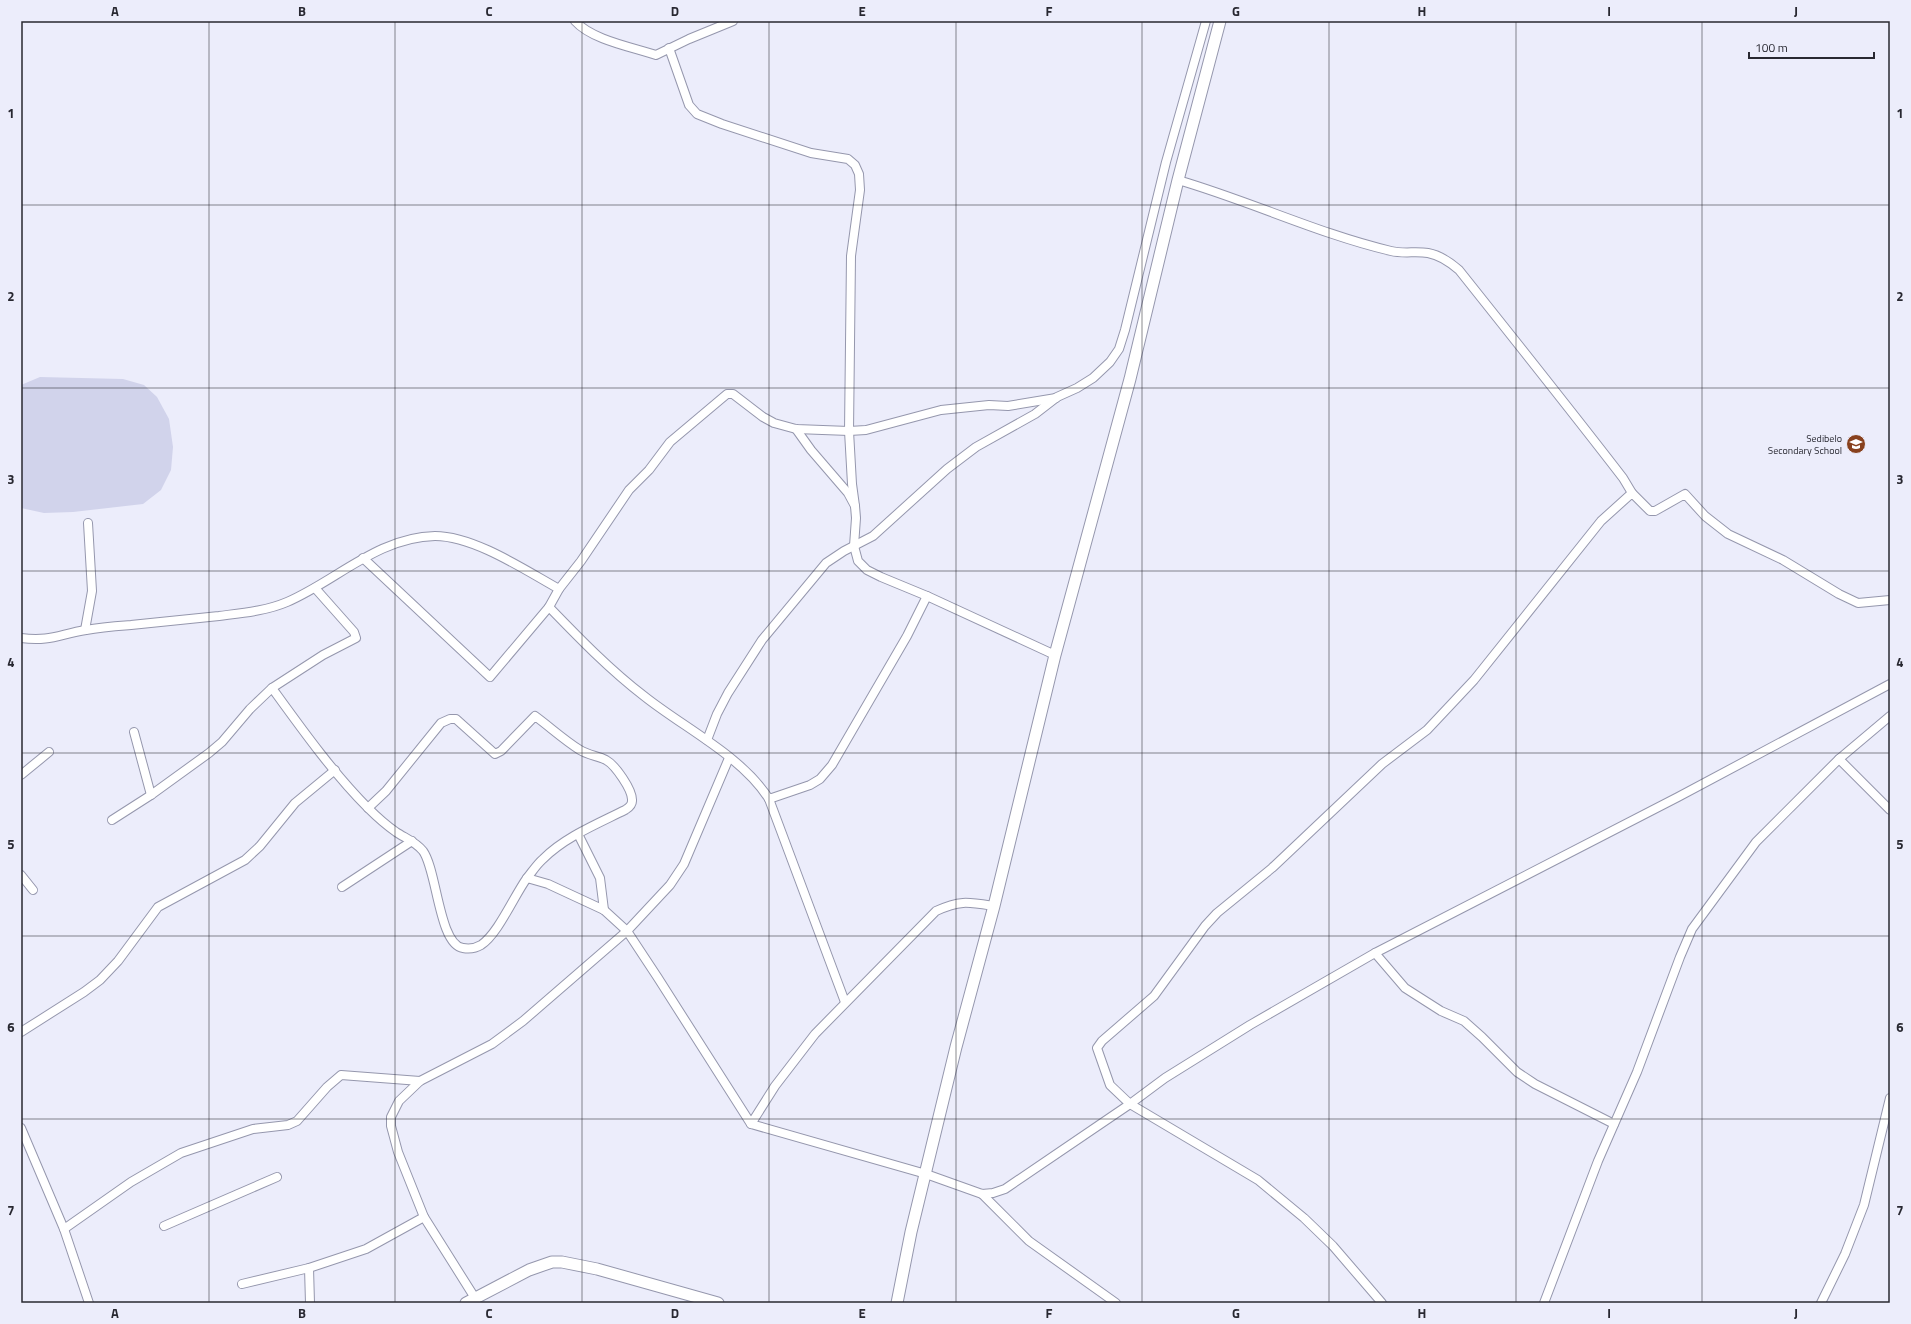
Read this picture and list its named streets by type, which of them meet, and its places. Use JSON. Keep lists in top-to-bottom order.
{
  "places": {
    "school or university": ["Sedibelo Secondary School"]
  },
  "scale_bar": "100 m",
  "grid": {
    "columns": [
      "A",
      "B",
      "C",
      "D",
      "E",
      "F",
      "G",
      "H",
      "I",
      "J"
    ],
    "rows": [
      "1",
      "2",
      "3",
      "4",
      "5",
      "6",
      "7"
    ]
  }
}
